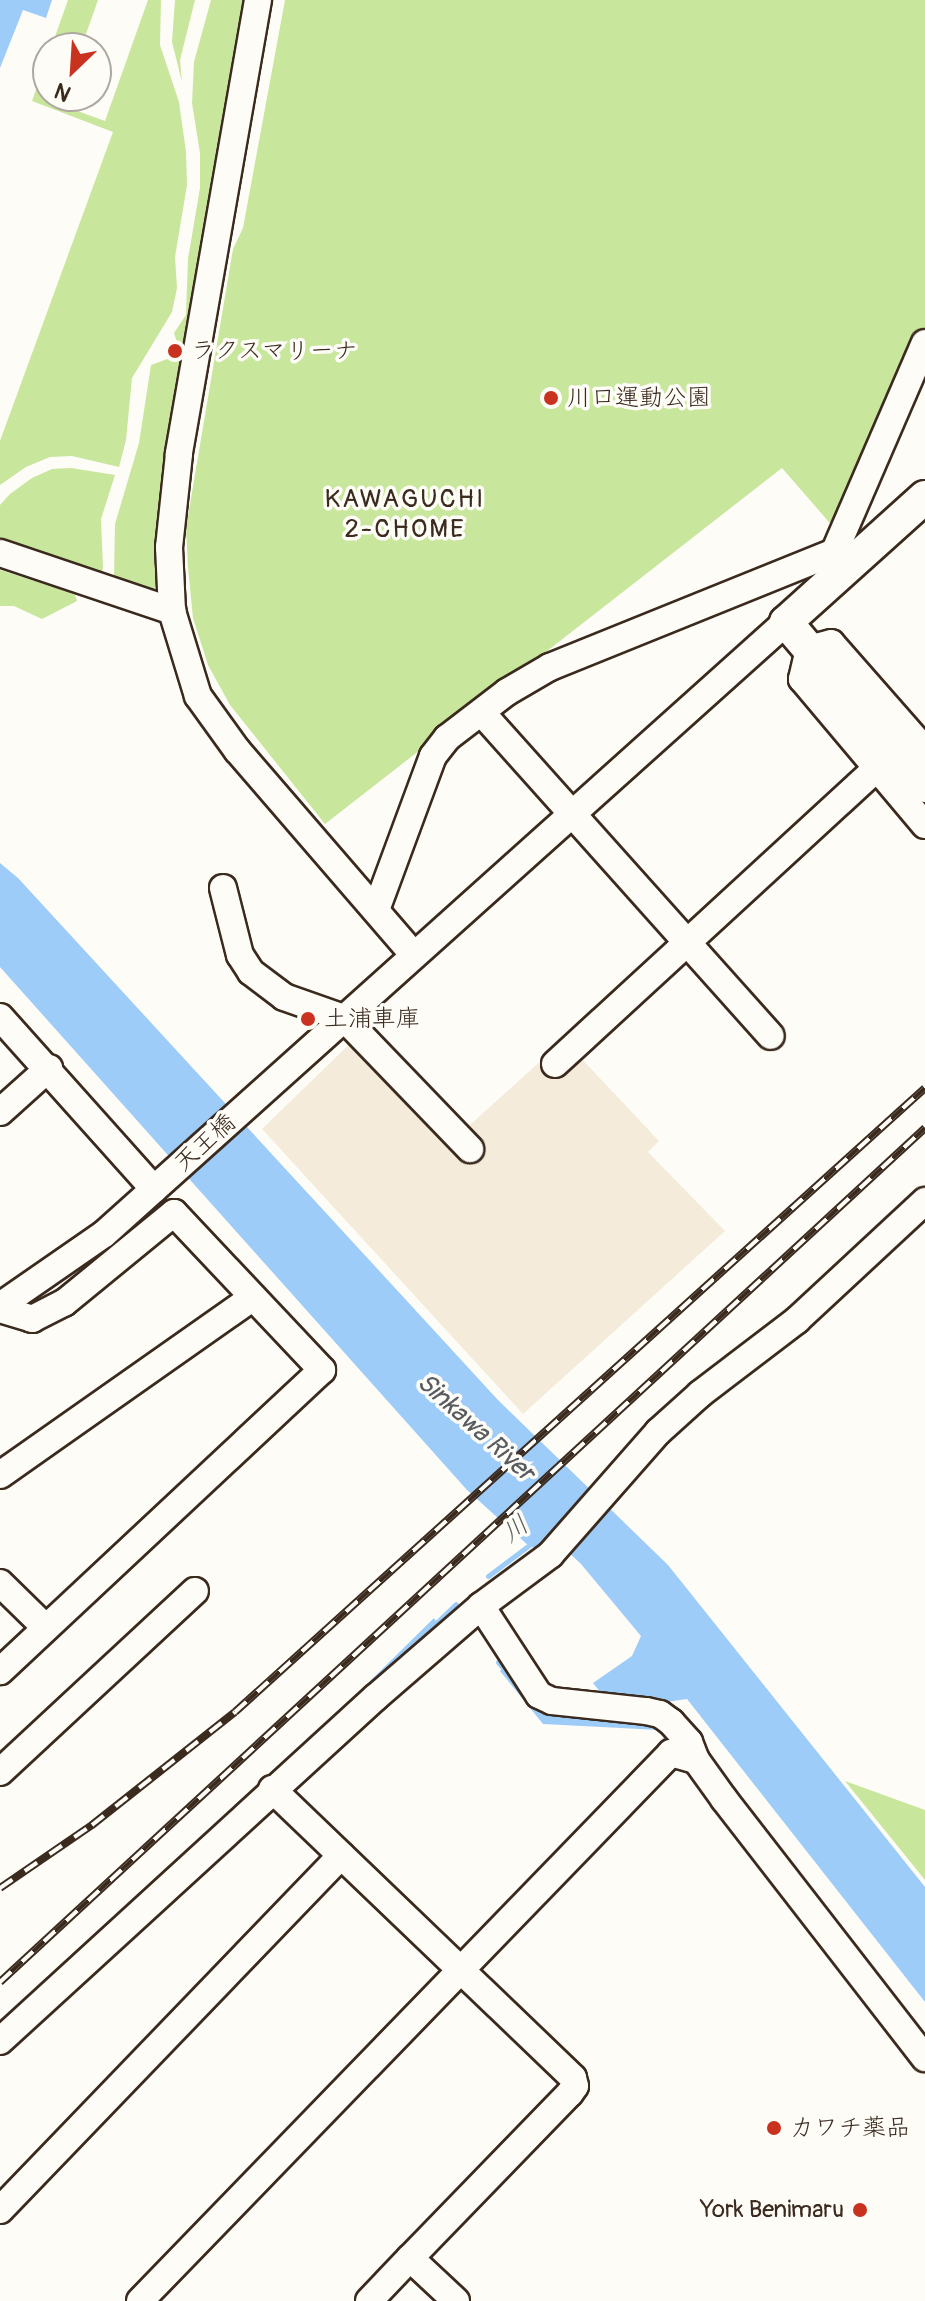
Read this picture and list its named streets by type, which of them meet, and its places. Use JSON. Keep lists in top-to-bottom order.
{
  "streets": {
    "street": ["天王橋"]
  },
  "districts": ["KAWAGUCHI 2-CHOME"],
  "water": ["Sinkawa River", "川"],
  "places": [
    "ラクスマリーナ",
    "川口運動公園",
    "土浦車庫",
    "カワチ薬品",
    "York Benimaru"
  ],
  "north": "bottom left"
}
